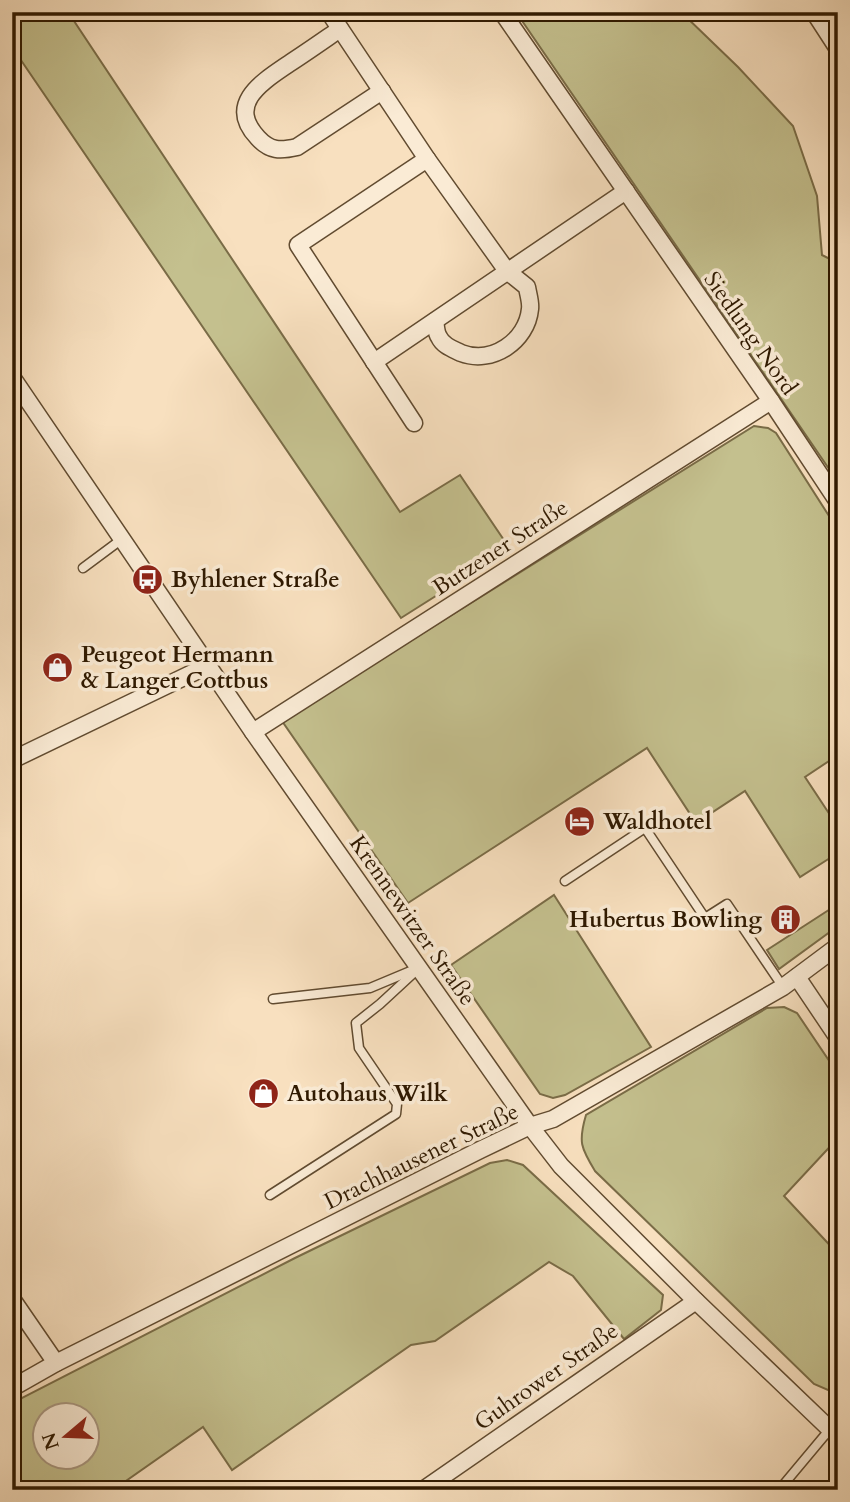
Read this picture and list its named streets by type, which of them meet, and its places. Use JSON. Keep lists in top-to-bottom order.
{
  "streets": {
    "street": [
      "Siedlung Nord",
      "Butzener Straße",
      "Krennewitzer Straße",
      "Drachhausener Straße",
      "Guhrower Straße"
    ]
  },
  "crossings": [
    ["Siedlung Nord", "Butzener Straße"],
    ["Butzener Straße", "Krennewitzer Straße"],
    ["Krennewitzer Straße", "Drachhausener Straße"],
    ["Krennewitzer Straße", "Guhrower Straße"]
  ],
  "places": {
    "bus stop": ["Byhlener Straße"],
    "shop": ["Peugeot Hermann & Langer Cottbus", "Autohaus Wilk"],
    "hotel": ["Waldhotel"],
    "building": ["Hubertus Bowling"]
  },
  "north": "left"
}
